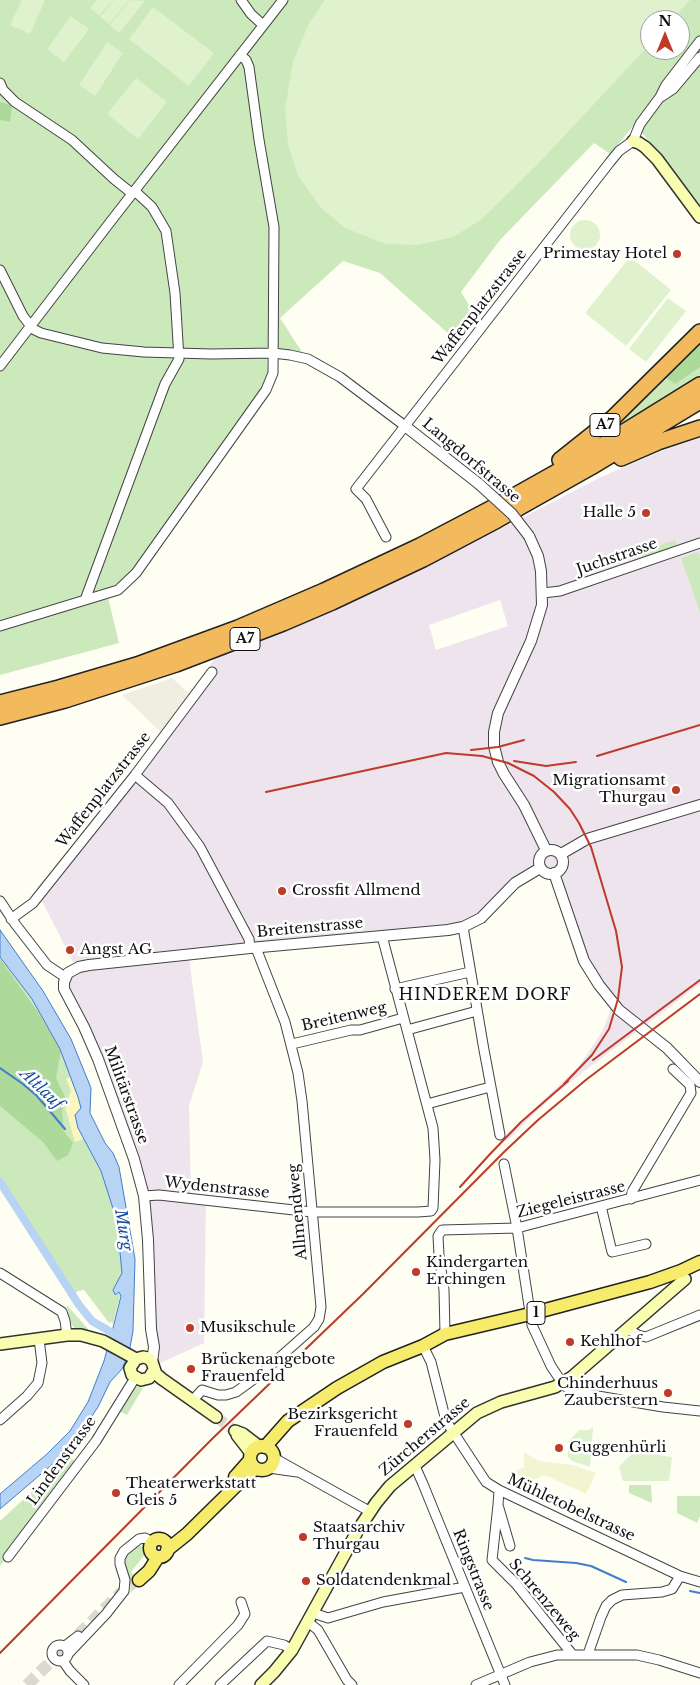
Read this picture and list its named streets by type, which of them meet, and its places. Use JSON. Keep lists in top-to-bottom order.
{
  "streets": {
    "highway": ["A7"],
    "main road": ["1", "Zürcherstrasse"],
    "street": [
      "Waffenplatzstrasse",
      "Langdorfstrasse",
      "Juchstrasse",
      "Breitenstrasse",
      "Breitenweg",
      "Militärstrasse",
      "Wydenstrasse",
      "Ziegeleistrasse",
      "Allmendweg",
      "Lindenstrasse",
      "Mühletobelstrasse",
      "Ringstrasse",
      "Schrenzeweg"
    ]
  },
  "crossings": [
    ["Waffenplatzstrasse", "Langdorfstrasse"],
    ["Waffenplatzstrasse", "Allmendweg"],
    ["Langdorfstrasse", "Juchstrasse"],
    ["Langdorfstrasse", "Breitenstrasse"],
    ["Breitenstrasse", "Militärstrasse"],
    ["Breitenstrasse", "Allmendweg"],
    ["Breitenweg", "Allmendweg"],
    ["Militärstrasse", "Wydenstrasse"],
    ["Militärstrasse", "Lindenstrasse"],
    ["Wydenstrasse", "Allmendweg"],
    ["Ziegeleistrasse", "1"],
    ["1", "Zürcherstrasse"],
    ["1", "Mühletobelstrasse"],
    ["Zürcherstrasse", "Mühletobelstrasse"],
    ["Zürcherstrasse", "Ringstrasse"],
    ["Mühletobelstrasse", "Schrenzeweg"]
  ],
  "districts": ["HINDEREM DORF"],
  "water": ["Altlauf", "Murg"],
  "places": [
    "Primestay Hotel",
    "Halle 5",
    "Migrationsamt Thurgau",
    "Crossfit Allmend",
    "Angst AG",
    "Kindergarten Erchingen",
    "Musikschule",
    "Kehlhof",
    "Brückenangebote Frauenfeld",
    "Chinderhuus Zauberstern",
    "Bezirksgericht Frauenfeld",
    "Guggenhürli",
    "Theaterwerkstatt Gleis 5",
    "Staatsarchiv Thurgau",
    "Soldatendenkmal"
  ],
  "north": "top"
}
